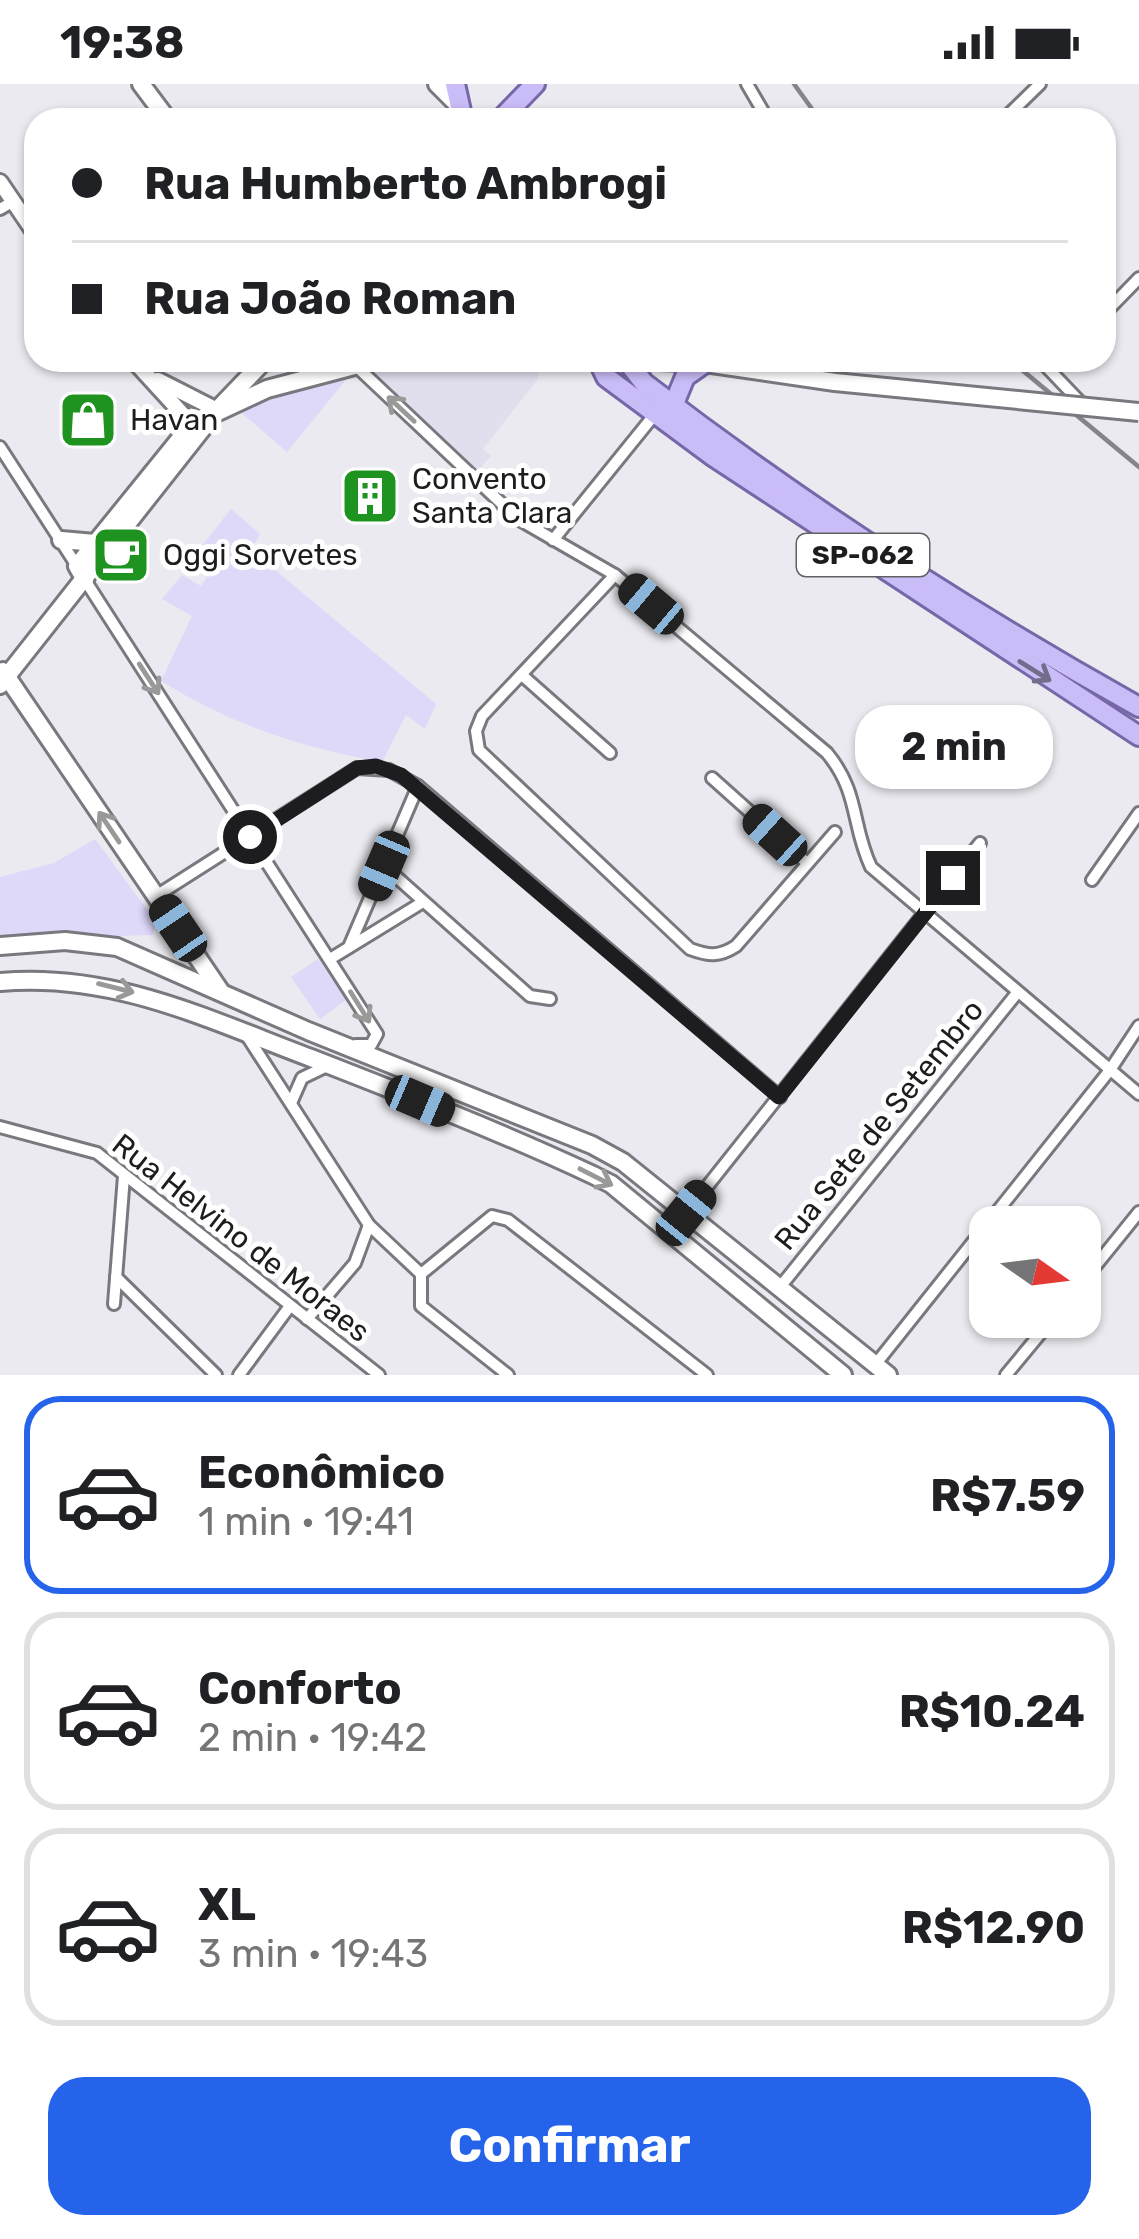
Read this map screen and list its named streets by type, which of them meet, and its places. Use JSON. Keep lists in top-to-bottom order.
{
  "streets": {
    "main road": ["SP-062"],
    "street": ["Rua Sete de Setembro", "Rua Helvino de Moraes"]
  },
  "places": {
    "shop": ["Havan"],
    "building": ["Convento Santa Clara"],
    "cafe": ["Oggi Sorvetes"]
  },
  "north": "right",
  "page": {
    "status": "19:38",
    "banner": ["Rua Humberto Ambrogi", "Rua João Roman"],
    "bubble": "2 min",
    "list": [
      {
        "name": "Econômico",
        "note": "1 min · 19:41",
        "value": "R$7.59"
      },
      {
        "name": "Conforto",
        "note": "2 min · 19:42",
        "value": "R$10.24"
      },
      {
        "name": "XL",
        "note": "3 min · 19:43",
        "value": "R$12.90"
      }
    ],
    "buttons": "Confirmar"
  }
}
